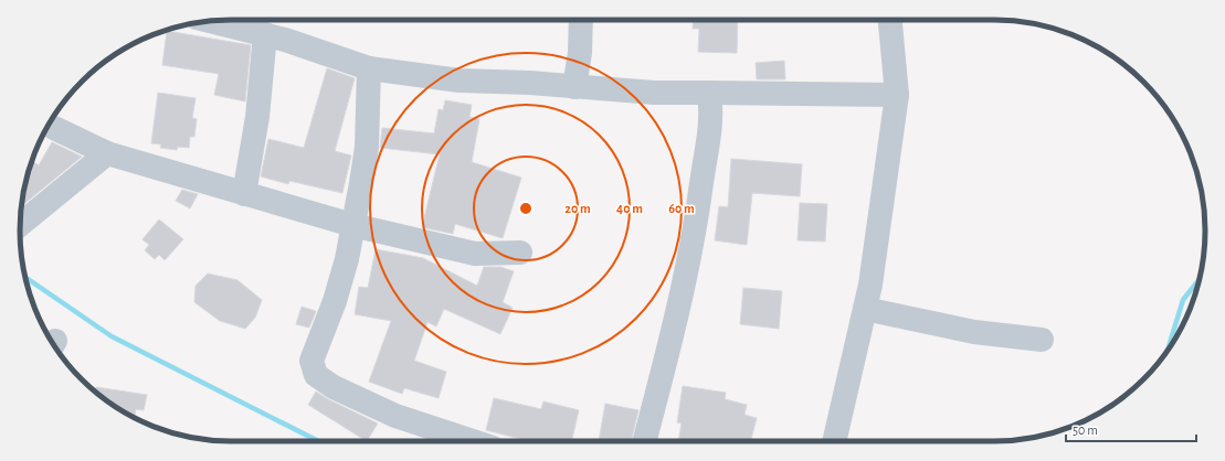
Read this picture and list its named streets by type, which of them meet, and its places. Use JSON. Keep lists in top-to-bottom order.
{
  "scale_bar": "50 m",
  "rings": ["20 m", "40 m", "60 m"]
}
